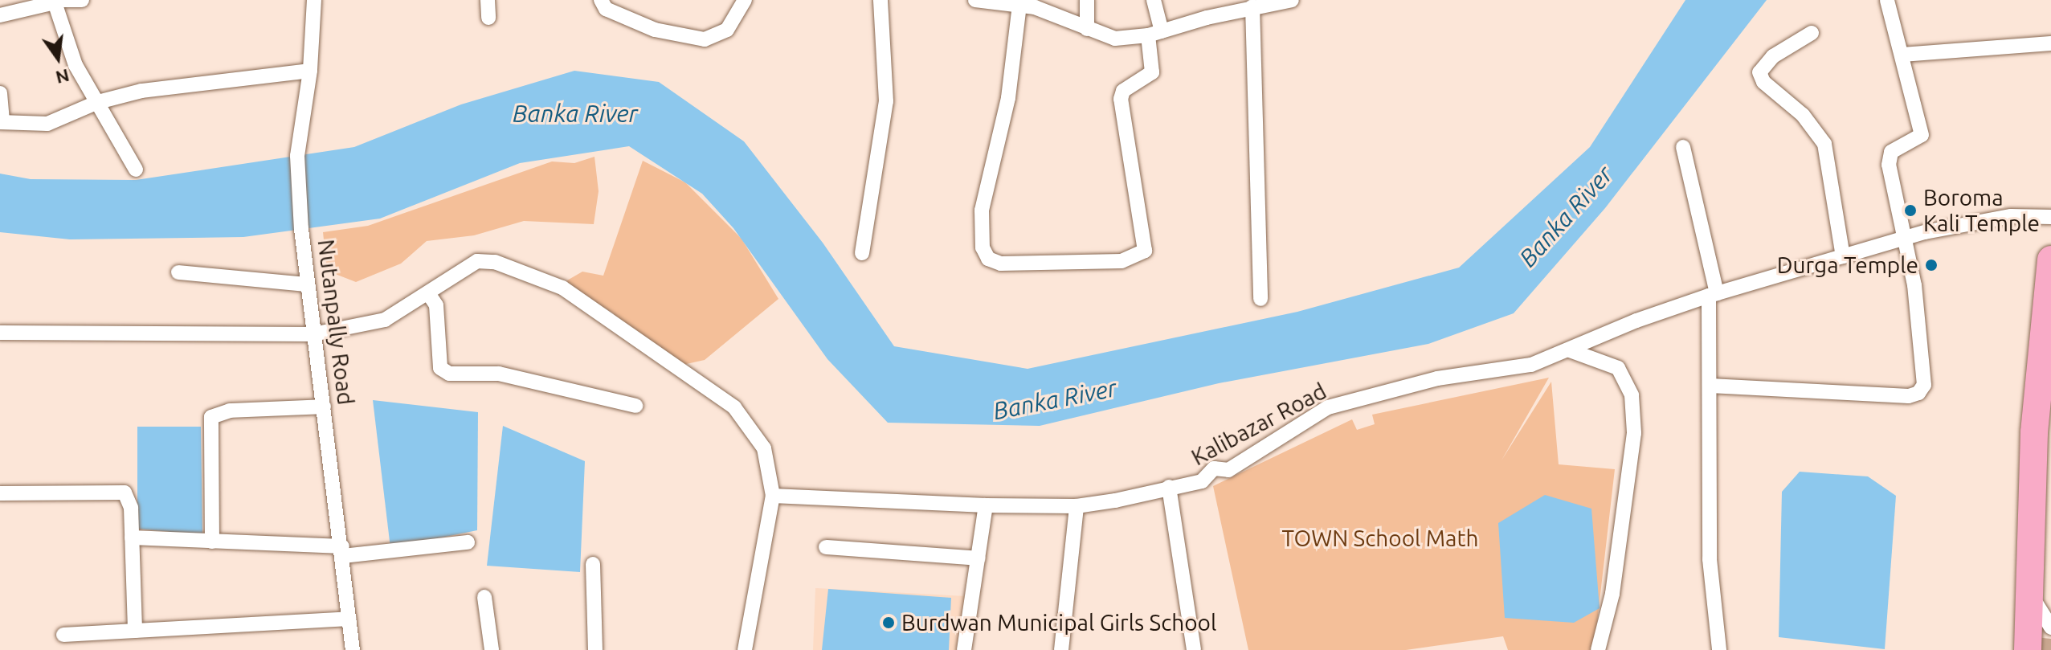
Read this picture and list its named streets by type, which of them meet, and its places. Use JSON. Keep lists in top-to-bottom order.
{
  "streets": {
    "street": ["Nutanpally Road", "Kalibazar Road"]
  },
  "water": ["Banka River"],
  "parks": ["TOWN School Math"],
  "places": ["Boroma Kali Temple", "Durga Temple", "Burdwan Municipal Girls School"],
  "north": "bottom"
}
